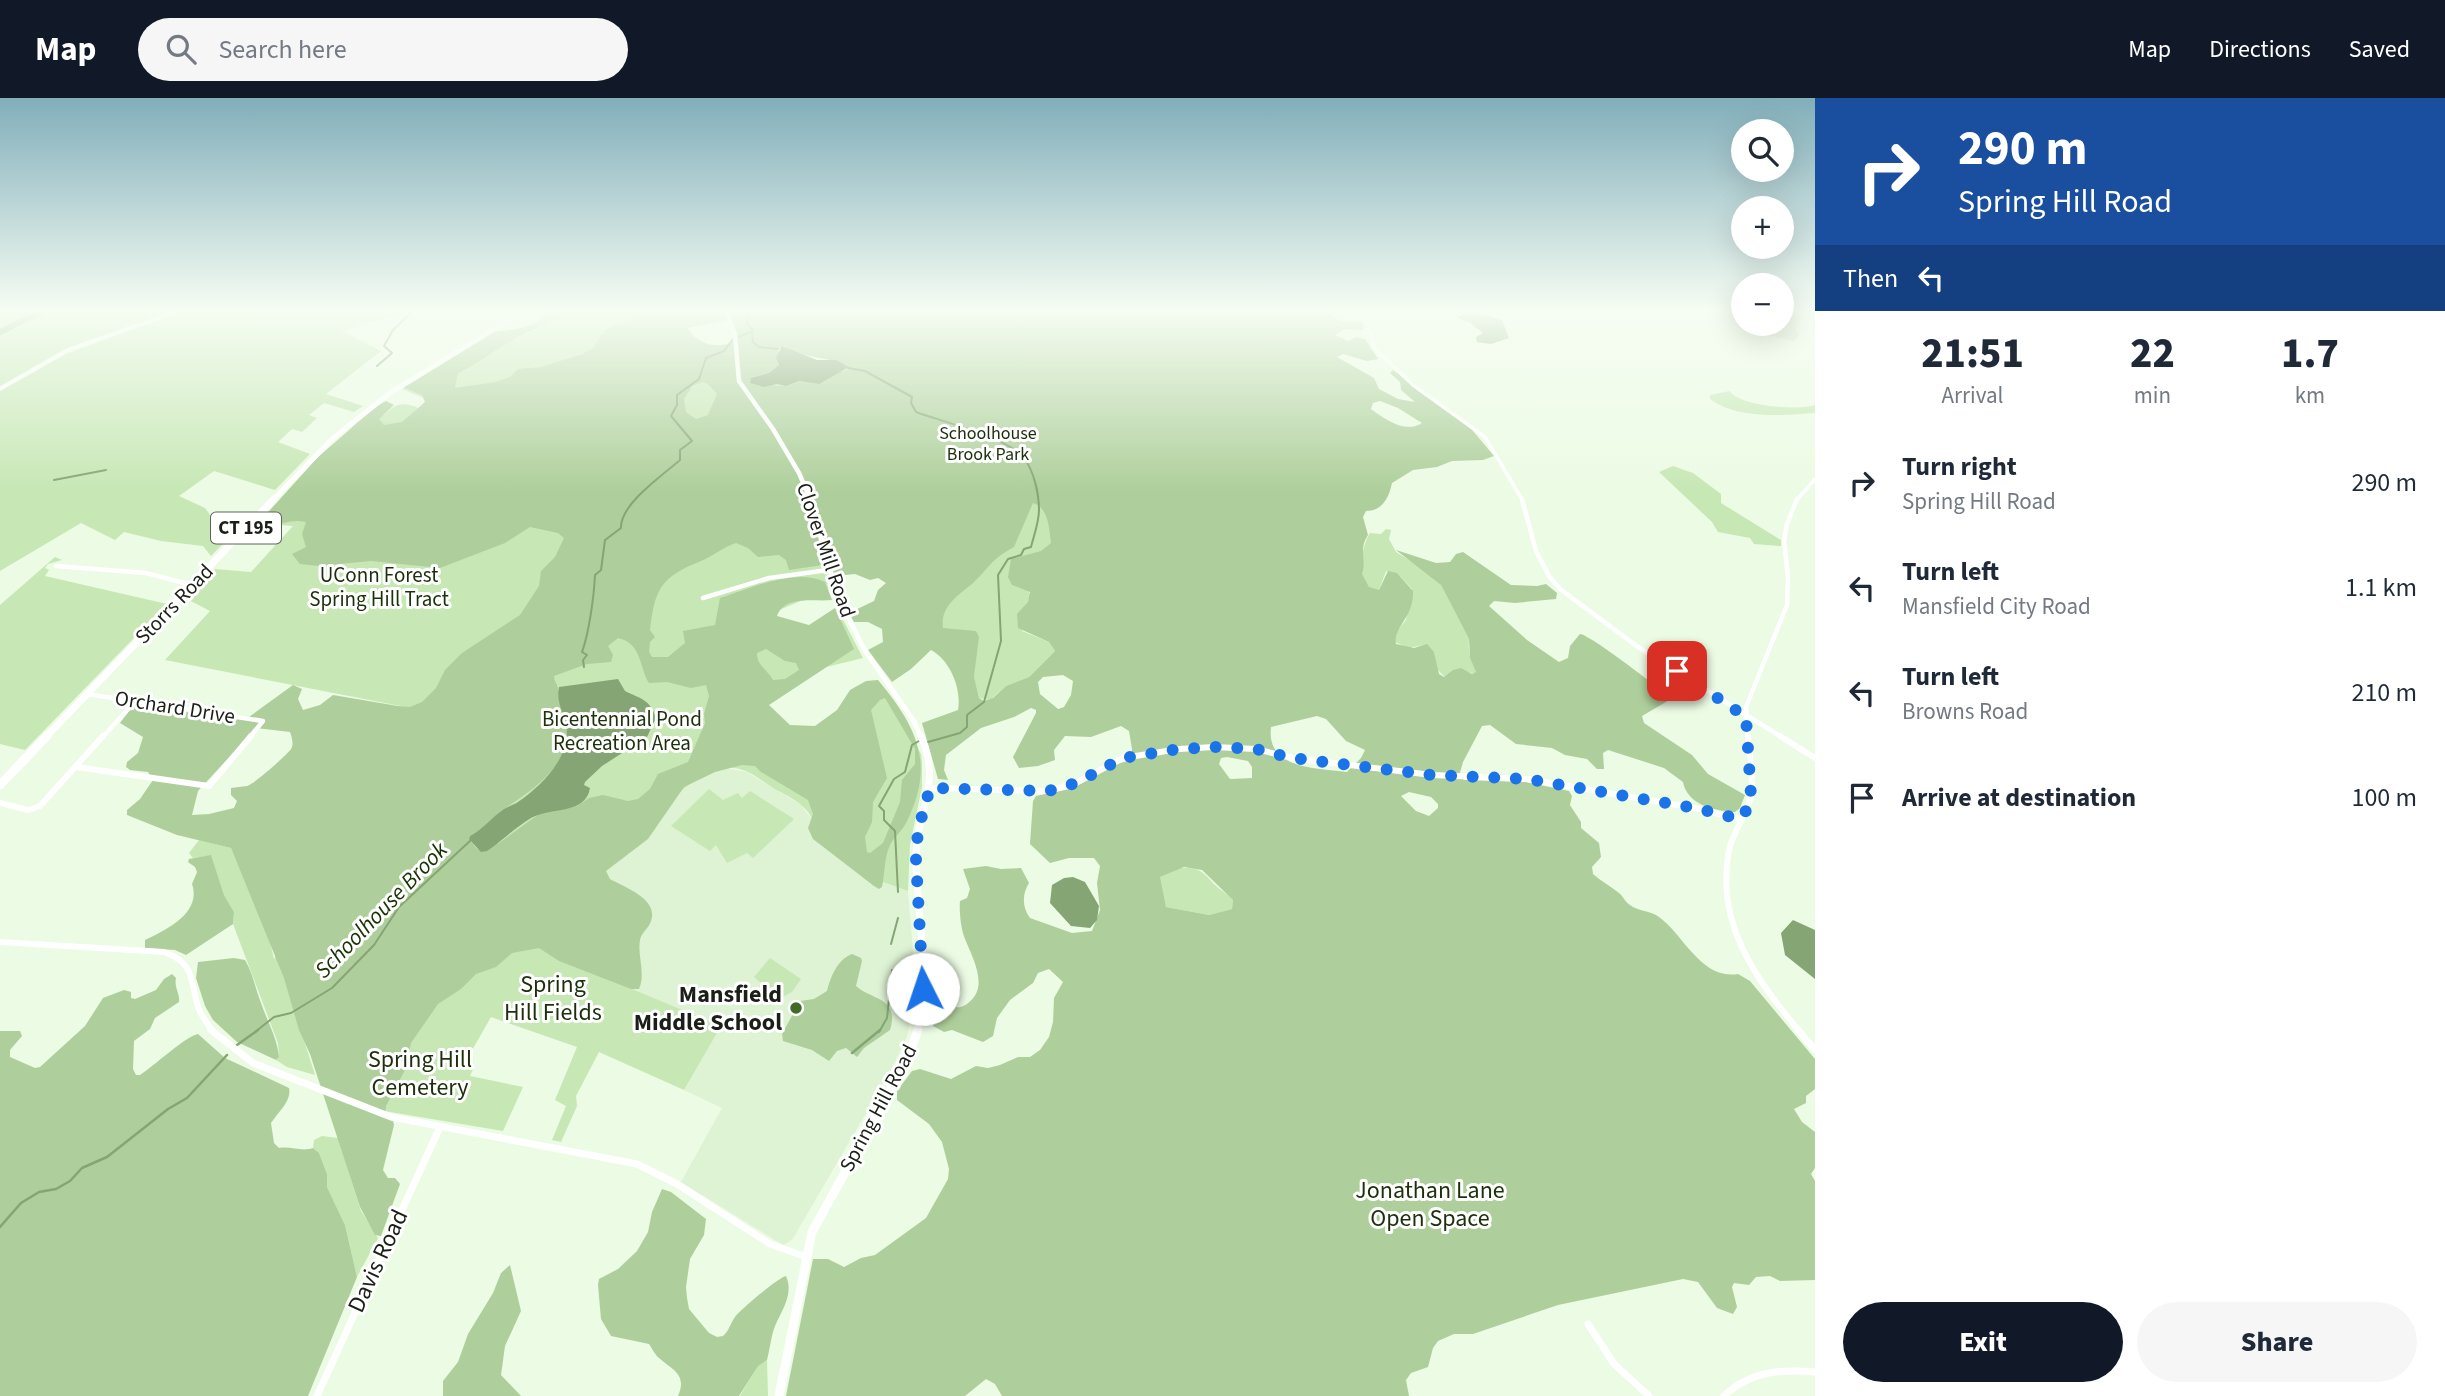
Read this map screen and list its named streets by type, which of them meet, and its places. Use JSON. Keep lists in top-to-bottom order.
{
  "streets": {
    "main road": ["CT 195", "Storrs Road"],
    "street": [
      "Clover Mill Road",
      "Orchard Drive",
      "Spring Hill Road",
      "Davis Road"
    ]
  },
  "crossings": [
    ["Clover Mill Road", "Spring Hill Road"],
    ["Storrs Road", "Orchard Drive"]
  ],
  "water": ["Schoolhouse Brook"],
  "parks": [
    "Schoolhouse Brook Park",
    "UConn Forest Spring Hill Tract",
    "Bicentennial Pond Recreation Area",
    "Spring Hill Fields",
    "Spring Hill Cemetery",
    "Jonathan Lane Open Space"
  ],
  "places": ["Mansfield Middle School"],
  "page": {
    "header": "Map",
    "search": "Search here",
    "nav": ["Map", "Directions", "Saved"],
    "turn": ["290 m", "Spring Hill Road"],
    "map_buttons": ["+", "−"],
    "then": "Then",
    "eta": [
      "21:51",
      "Arrival",
      "22",
      "min",
      "1.7",
      "km"
    ],
    "list": [
      {
        "name": "Turn right",
        "note": "Spring Hill Road",
        "value": "290 m"
      },
      {
        "name": "Turn left",
        "note": "Mansfield City Road",
        "value": "1.1 km"
      },
      {
        "name": "Turn left",
        "note": "Browns Road",
        "value": "210 m"
      },
      {
        "name": "Arrive at destination",
        "value": "100 m"
      }
    ],
    "buttons": ["Exit", "Share"]
  }
}
